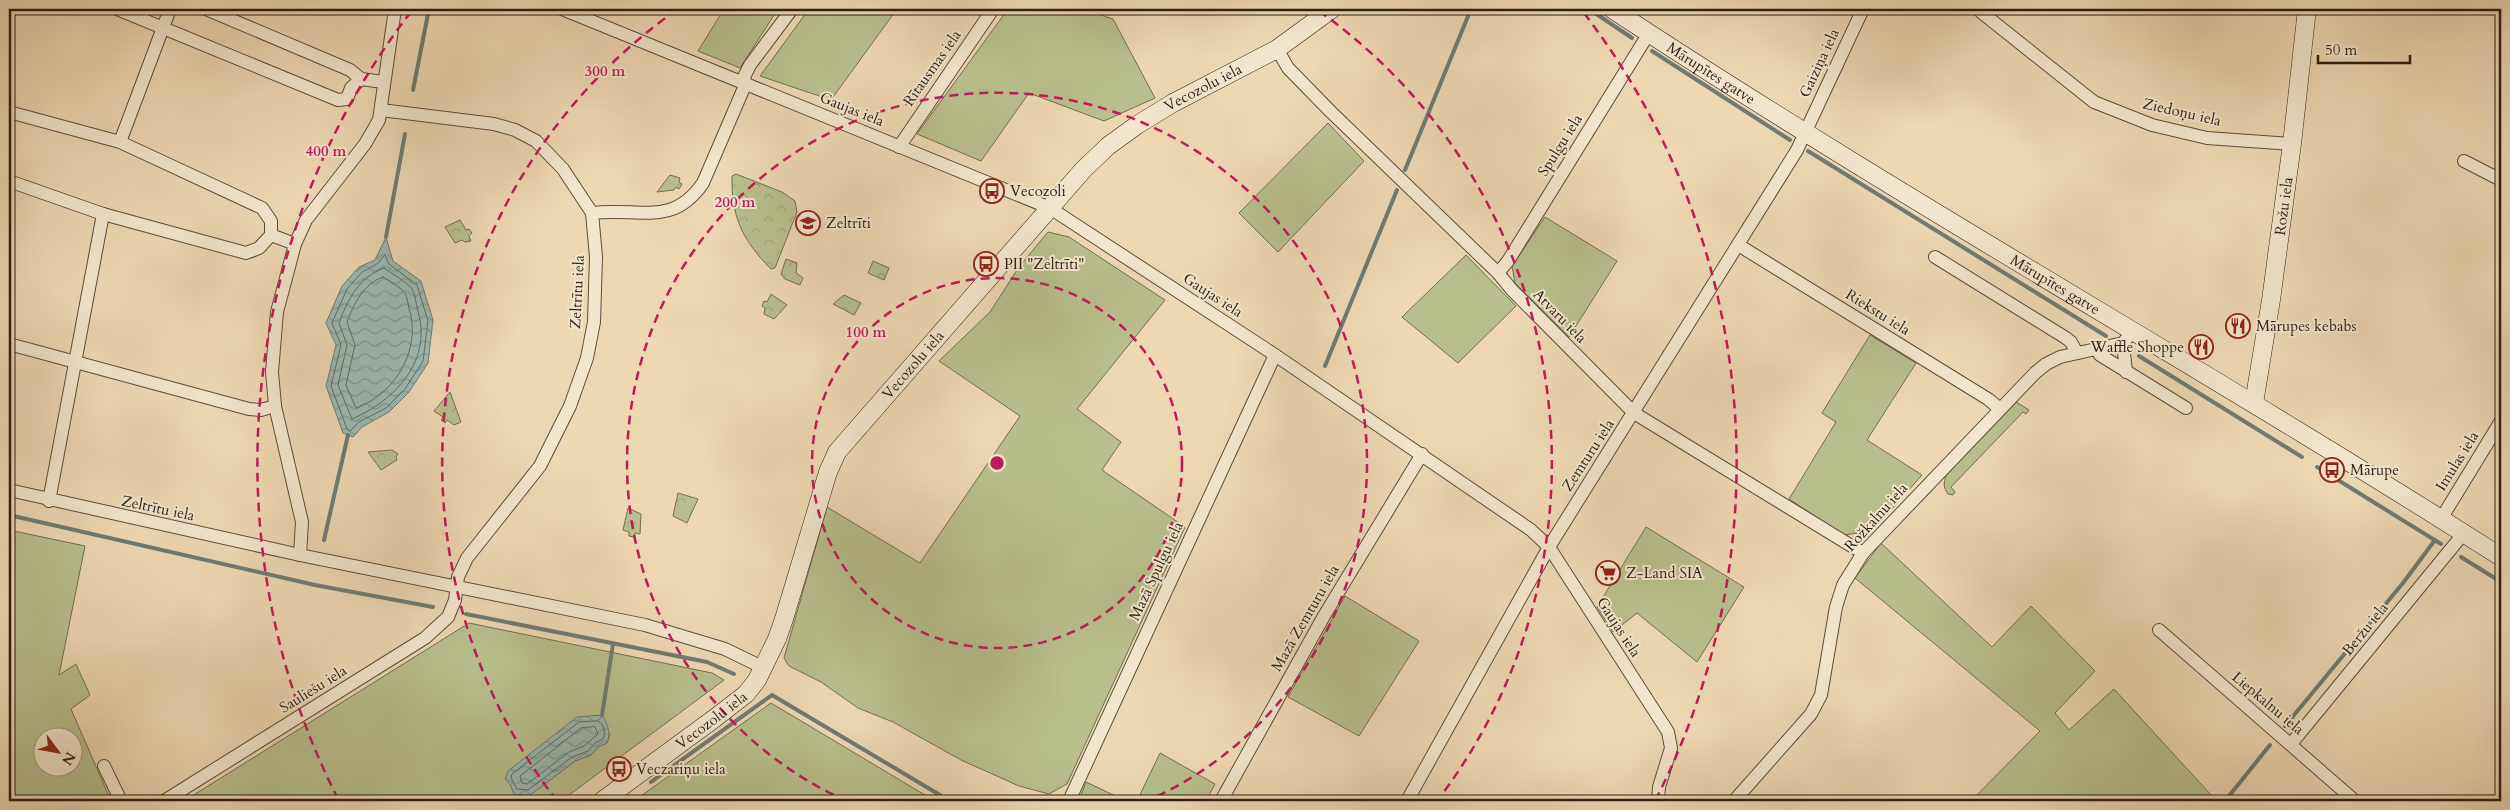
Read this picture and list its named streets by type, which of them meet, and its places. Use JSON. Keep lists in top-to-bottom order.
{
  "streets": {
    "street": [
      "Gaiziņa iela",
      "Rītausmas iela",
      "Mārupītes gatve",
      "Vecozolu iela",
      "Gaujas iela",
      "Ziedoņu iela",
      "Spulgu iela",
      "Rožu iela",
      "Zeltrītu iela",
      "Riekstu iela",
      "Atvaru iela",
      "Zemturu iela",
      "Imulas iela",
      "Rožkalnu iela",
      "Mazā Spulgu iela",
      "Mazā Zemturu iela",
      "Beržu iela",
      "Sauliešu iela",
      "Liepkalnu iela"
    ]
  },
  "crossings": [
    ["Gaiziņa iela", "Mārupītes gatve"],
    ["Gaiziņa iela", "Zemturu iela"],
    ["Rītausmas iela", "Gaujas iela"],
    ["Mārupītes gatve", "Spulgu iela"],
    ["Mārupītes gatve", "Rožu iela"],
    ["Mārupītes gatve", "Zemturu iela"],
    ["Mārupītes gatve", "Imulas iela"],
    ["Mārupītes gatve", "Rožkalnu iela"],
    ["Mārupītes gatve", "Beržu iela"],
    ["Vecozolu iela", "Gaujas iela"],
    ["Vecozolu iela", "Zeltrītu iela"],
    ["Vecozolu iela", "Atvaru iela"],
    ["Gaujas iela", "Zemturu iela"],
    ["Gaujas iela", "Mazā Spulgu iela"],
    ["Gaujas iela", "Mazā Zemturu iela"],
    ["Ziedoņu iela", "Rožu iela"],
    ["Spulgu iela", "Atvaru iela"],
    ["Zeltrītu iela", "Sauliešu iela"],
    ["Riekstu iela", "Zemturu iela"],
    ["Riekstu iela", "Rožkalnu iela"],
    ["Atvaru iela", "Zemturu iela"],
    ["Atvaru iela", "Rožkalnu iela"],
    ["Beržu iela", "Liepkalnu iela"]
  ],
  "places": {
    "bus stop": [
      "Vecozoli",
      "PII \"Zeltrīti\"",
      "Mārupe",
      "Veczariņu iela"
    ],
    "school or university": ["Zeltrīti"],
    "restaurant": ["Mārupes kebabs", "Waffle Shoppe"],
    "supermarket": ["Z-Land SIA"]
  },
  "scale_bar": "50 m",
  "north": "bottom right",
  "rings": [
    "300 m",
    "400 m",
    "200 m",
    "100 m"
  ]
}
